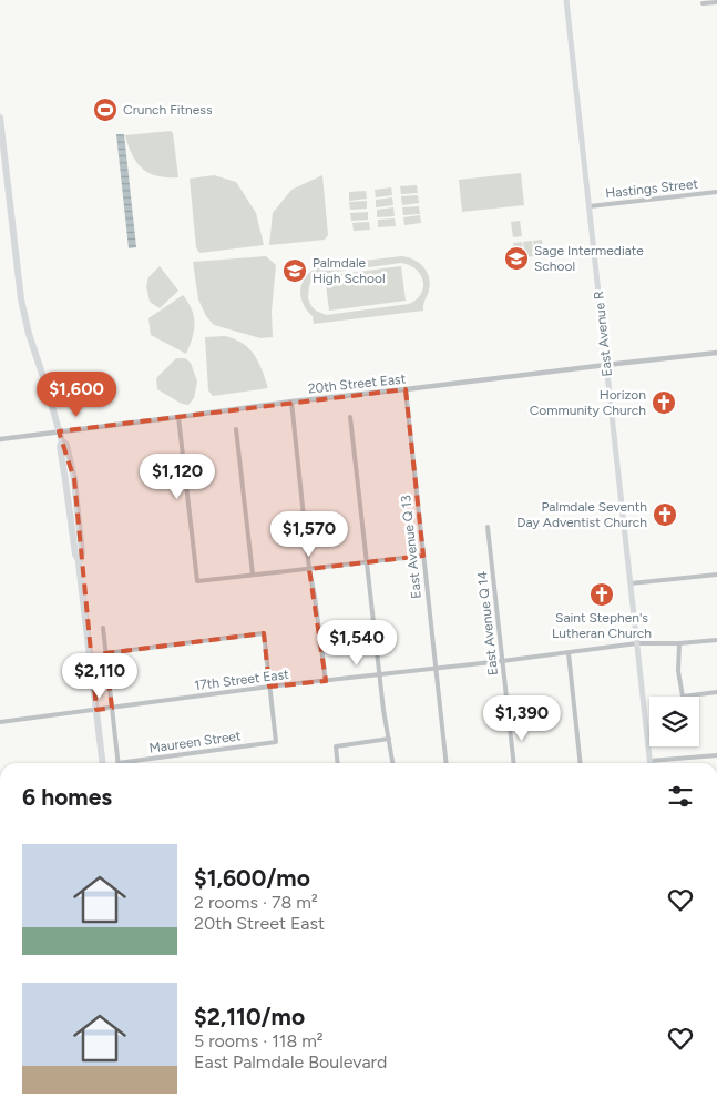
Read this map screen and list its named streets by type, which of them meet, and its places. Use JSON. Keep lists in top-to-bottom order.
{
  "streets": {
    "main road": ["East Avenue R"],
    "street": [
      "Hastings Street",
      "20th Street East",
      "East Avenue Q 13",
      "East Avenue Q 14",
      "17th Street East",
      "Maureen Street"
    ]
  },
  "crossings": [
    ["Hastings Street", "East Avenue R"],
    ["East Avenue R", "20th Street East"],
    ["East Avenue R", "17th Street East"],
    ["20th Street East", "East Avenue Q 13"],
    ["East Avenue Q 13", "17th Street East"],
    ["East Avenue Q 14", "17th Street East"],
    ["17th Street East", "Maureen Street"]
  ],
  "places": {
    "sports": ["Crunch Fitness"],
    "school or university": ["Sage Intermediate School", "Palmdale High School"],
    "church": ["Horizon Community Church", "Palmdale Seventh Day Adventist Church", "Saint Stephen's Lutheran Church"]
  },
  "page": {
    "price": [
      "$1,600",
      "$1,120",
      "$1,570",
      "$1,540",
      "$2,110",
      "$1,390"
    ],
    "heading": "6 homes",
    "list": [
      {
        "name": "$1,600/mo",
        "note": "2 rooms · 78 m² · 20th Street East"
      },
      {
        "name": "$2,110/mo",
        "note": "5 rooms · 118 m² · East Palmdale Boulevard"
      }
    ]
  }
}
